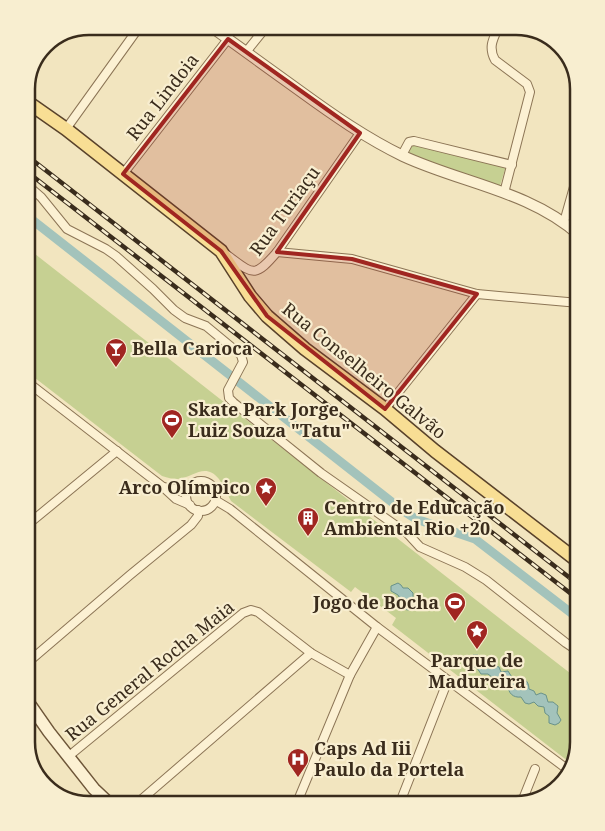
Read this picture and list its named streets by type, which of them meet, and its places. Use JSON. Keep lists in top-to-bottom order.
{
  "streets": {
    "main road": ["Rua Conselheiro Galvão"],
    "street": ["Rua Lindoia", "Rua Turiaçu", "Rua General Rocha Maia"]
  },
  "crossings": [
    ["Rua Lindoia", "Rua Conselheiro Galvão"],
    ["Rua Turiaçu", "Rua Conselheiro Galvão"]
  ],
  "places": {
    "bar": ["Bella Carioca"],
    "sports": ["Skate Park Jorge Luiz Souza \"Tatu\"", "Jogo de Bocha"],
    "place": ["Arco Olímpico", "Parque de Madureira"],
    "building": ["Centro de Educação Ambiental Rio +20"],
    "hospital": ["Caps Ad Iii Paulo da Portela"]
  }
}
